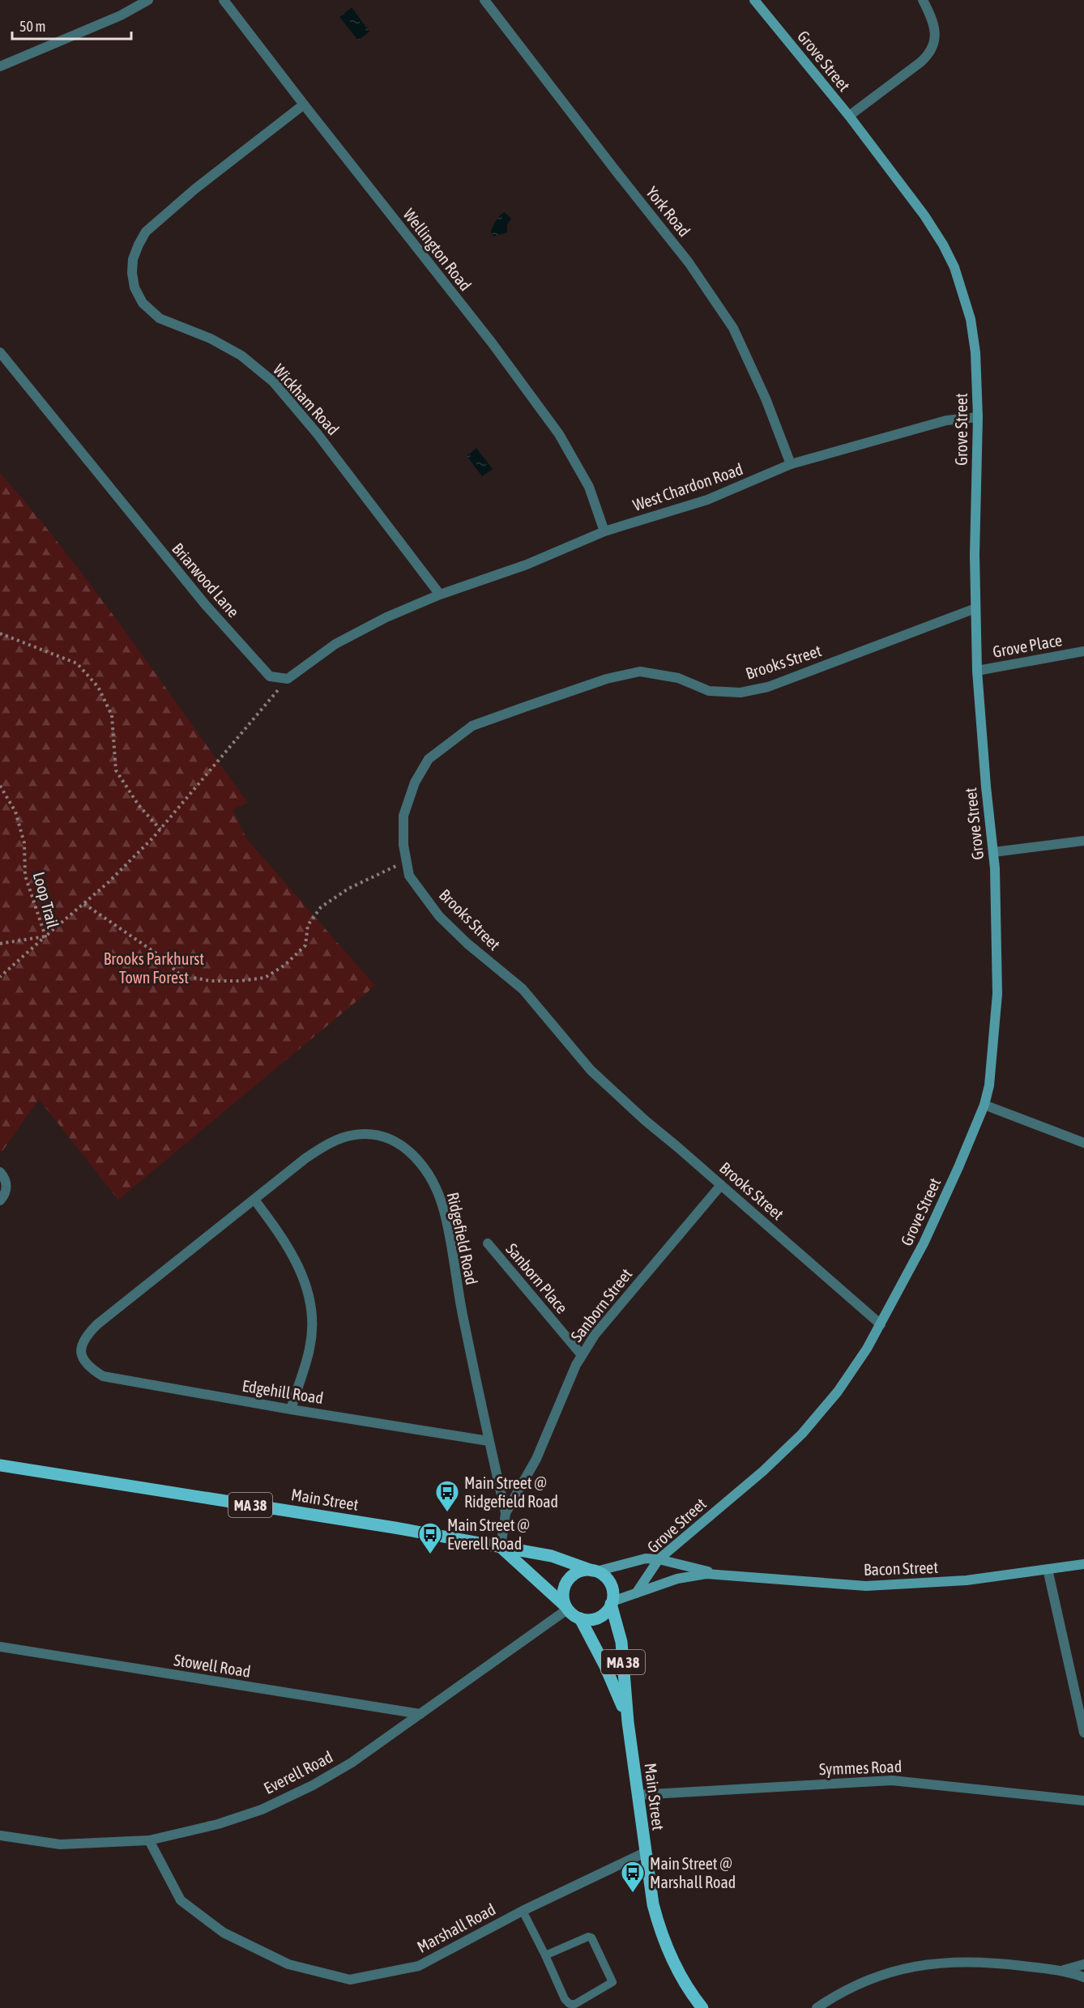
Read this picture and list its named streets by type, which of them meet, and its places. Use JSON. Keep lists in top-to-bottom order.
{
  "streets": {
    "main road": ["Main Street", "MA 38"],
    "street": [
      "Grove Street",
      "York Road",
      "Wellington Road",
      "Wickham Road",
      "West Chardon Road",
      "Briarwood Lane",
      "Grove Place",
      "Brooks Street",
      "Ridgefield Road",
      "Sanborn Place",
      "Sanborn Street",
      "Edgehill Road",
      "Bacon Street",
      "Stowell Road",
      "Symmes Road",
      "Everell Road",
      "Marshall Road"
    ],
    "path": ["Loop Trail"]
  },
  "crossings": [
    ["Grove Street", "West Chardon Road"],
    ["Grove Street", "Grove Place"],
    ["Grove Street", "Brooks Street"],
    ["Grove Street", "Bacon Street"],
    ["York Road", "West Chardon Road"],
    ["Wellington Road", "Wickham Road"],
    ["Wellington Road", "West Chardon Road"],
    ["Wickham Road", "West Chardon Road"],
    ["Brooks Street", "Sanborn Street"],
    ["Ridgefield Road", "Sanborn Street"],
    ["Ridgefield Road", "Edgehill Road"],
    ["Ridgefield Road", "Main Street"],
    ["Ridgefield Road", "MA 38"],
    ["Sanborn Place", "Sanborn Street"],
    ["Main Street", "MA 38"],
    ["Main Street", "Bacon Street"],
    ["Main Street", "Symmes Road"],
    ["Main Street", "Everell Road"],
    ["Main Street", "Marshall Road"],
    ["MA 38", "Bacon Street"],
    ["MA 38", "Everell Road"],
    ["Bacon Street", "Everell Road"],
    ["Stowell Road", "Everell Road"],
    ["Everell Road", "Marshall Road"]
  ],
  "parks": ["Brooks Parkhurst Town Forest"],
  "places": {
    "bus stop": ["Main Street @ Ridgefield Road", "Main Street @ Everell Road", "Main Street @ Marshall Road"]
  },
  "scale_bar": "50 m"
}
